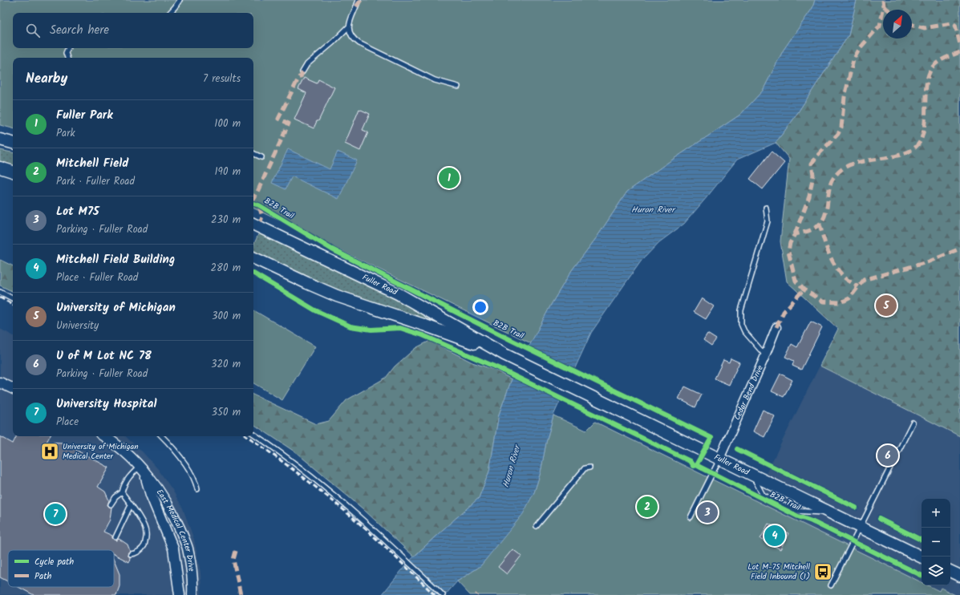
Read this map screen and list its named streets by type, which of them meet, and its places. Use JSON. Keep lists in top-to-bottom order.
{
  "streets": {
    "main road": ["Fuller Road"],
    "street": ["Cedar Bend Drive", "East Medical Center Drive"],
    "cycle path": ["B2B Trail"]
  },
  "crossings": [
    ["Fuller Road", "Cedar Bend Drive"]
  ],
  "water": ["Huron River"],
  "places": {
    "hospital": ["University of Michigan Medical Center"],
    "bus stop": ["Lot M-75 Mitchell Field Inbound (1)"]
  },
  "legend": ["Cycle path", "Path"],
  "north": "top right",
  "page": {
    "search": "Search here",
    "heading": ["Nearby", "7 results"],
    "list": [
      {
        "mark": "1",
        "name": "Fuller Park",
        "note": "Park",
        "value": "100 m"
      },
      {
        "mark": "2",
        "name": "Mitchell Field",
        "note": "Park · Fuller Road",
        "value": "190 m"
      },
      {
        "mark": "3",
        "name": "Lot M75",
        "note": "Parking · Fuller Road",
        "value": "230 m"
      },
      {
        "mark": "4",
        "name": "Mitchell Field Building",
        "note": "Place · Fuller Road",
        "value": "280 m"
      },
      {
        "mark": "5",
        "name": "University of Michigan",
        "note": "University",
        "value": "300 m"
      },
      {
        "mark": "6",
        "name": "U of M Lot NC 78",
        "note": "Parking · Fuller Road",
        "value": "320 m"
      },
      {
        "mark": "7",
        "name": "University Hospital",
        "note": "Place",
        "value": "350 m"
      }
    ],
    "pins": [
      "1",
      "5",
      "6",
      "2",
      "3",
      "7",
      "4"
    ],
    "map_buttons": ["+", "−"]
  }
}
